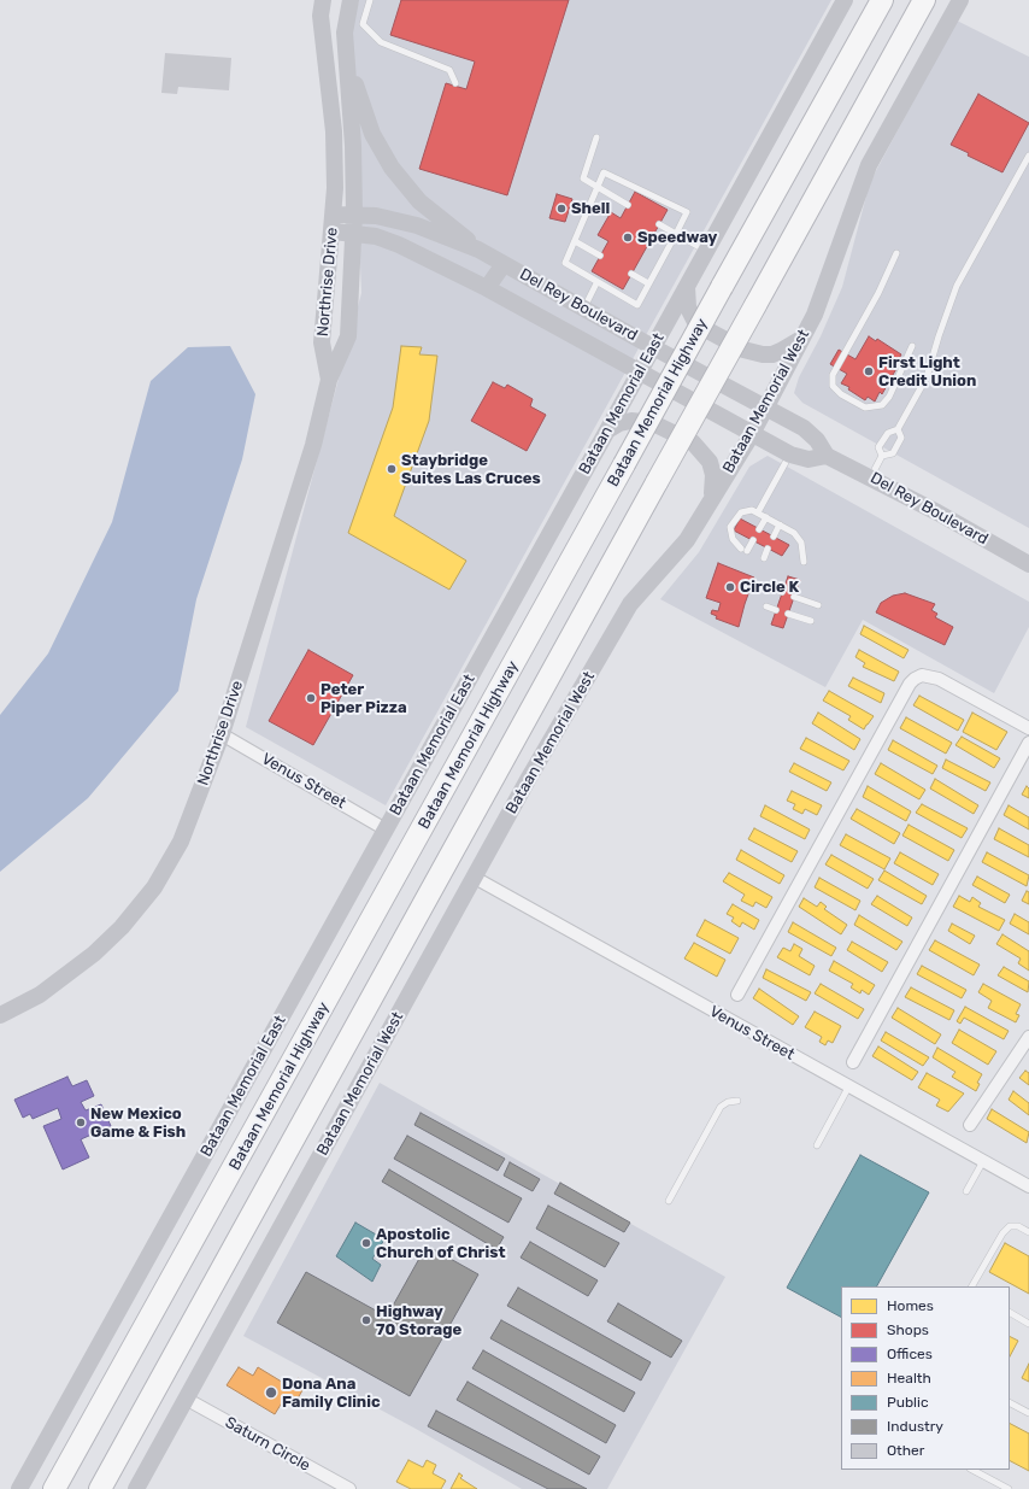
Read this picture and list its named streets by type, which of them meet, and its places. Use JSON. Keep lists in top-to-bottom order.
{
  "streets": {
    "highway": ["Bataan Memorial Highway"],
    "main road": [
      "Northrise Drive",
      "Del Rey Boulevard",
      "Bataan Memorial West",
      "Bataan Memorial East"
    ],
    "street": ["Venus Street", "Saturn Circle"]
  },
  "crossings": [
    ["Northrise Drive", "Del Rey Boulevard"],
    ["Northrise Drive", "Venus Street"],
    ["Del Rey Boulevard", "Bataan Memorial West"],
    ["Del Rey Boulevard", "Bataan Memorial East"],
    ["Bataan Memorial West", "Venus Street"],
    ["Bataan Memorial West", "Saturn Circle"],
    ["Bataan Memorial East", "Venus Street"]
  ],
  "places": [
    "Shell",
    "Speedway",
    "First Light Credit Union",
    "Staybridge Suites Las Cruces",
    "Circle K",
    "Peter Piper Pizza",
    "New Mexico Game & Fish",
    "Apostolic Church of Christ",
    "Highway 70 Storage",
    "Dona Ana Family Clinic"
  ],
  "legend": [
    "Homes",
    "Shops",
    "Offices",
    "Health",
    "Public",
    "Industry",
    "Other"
  ]
}
